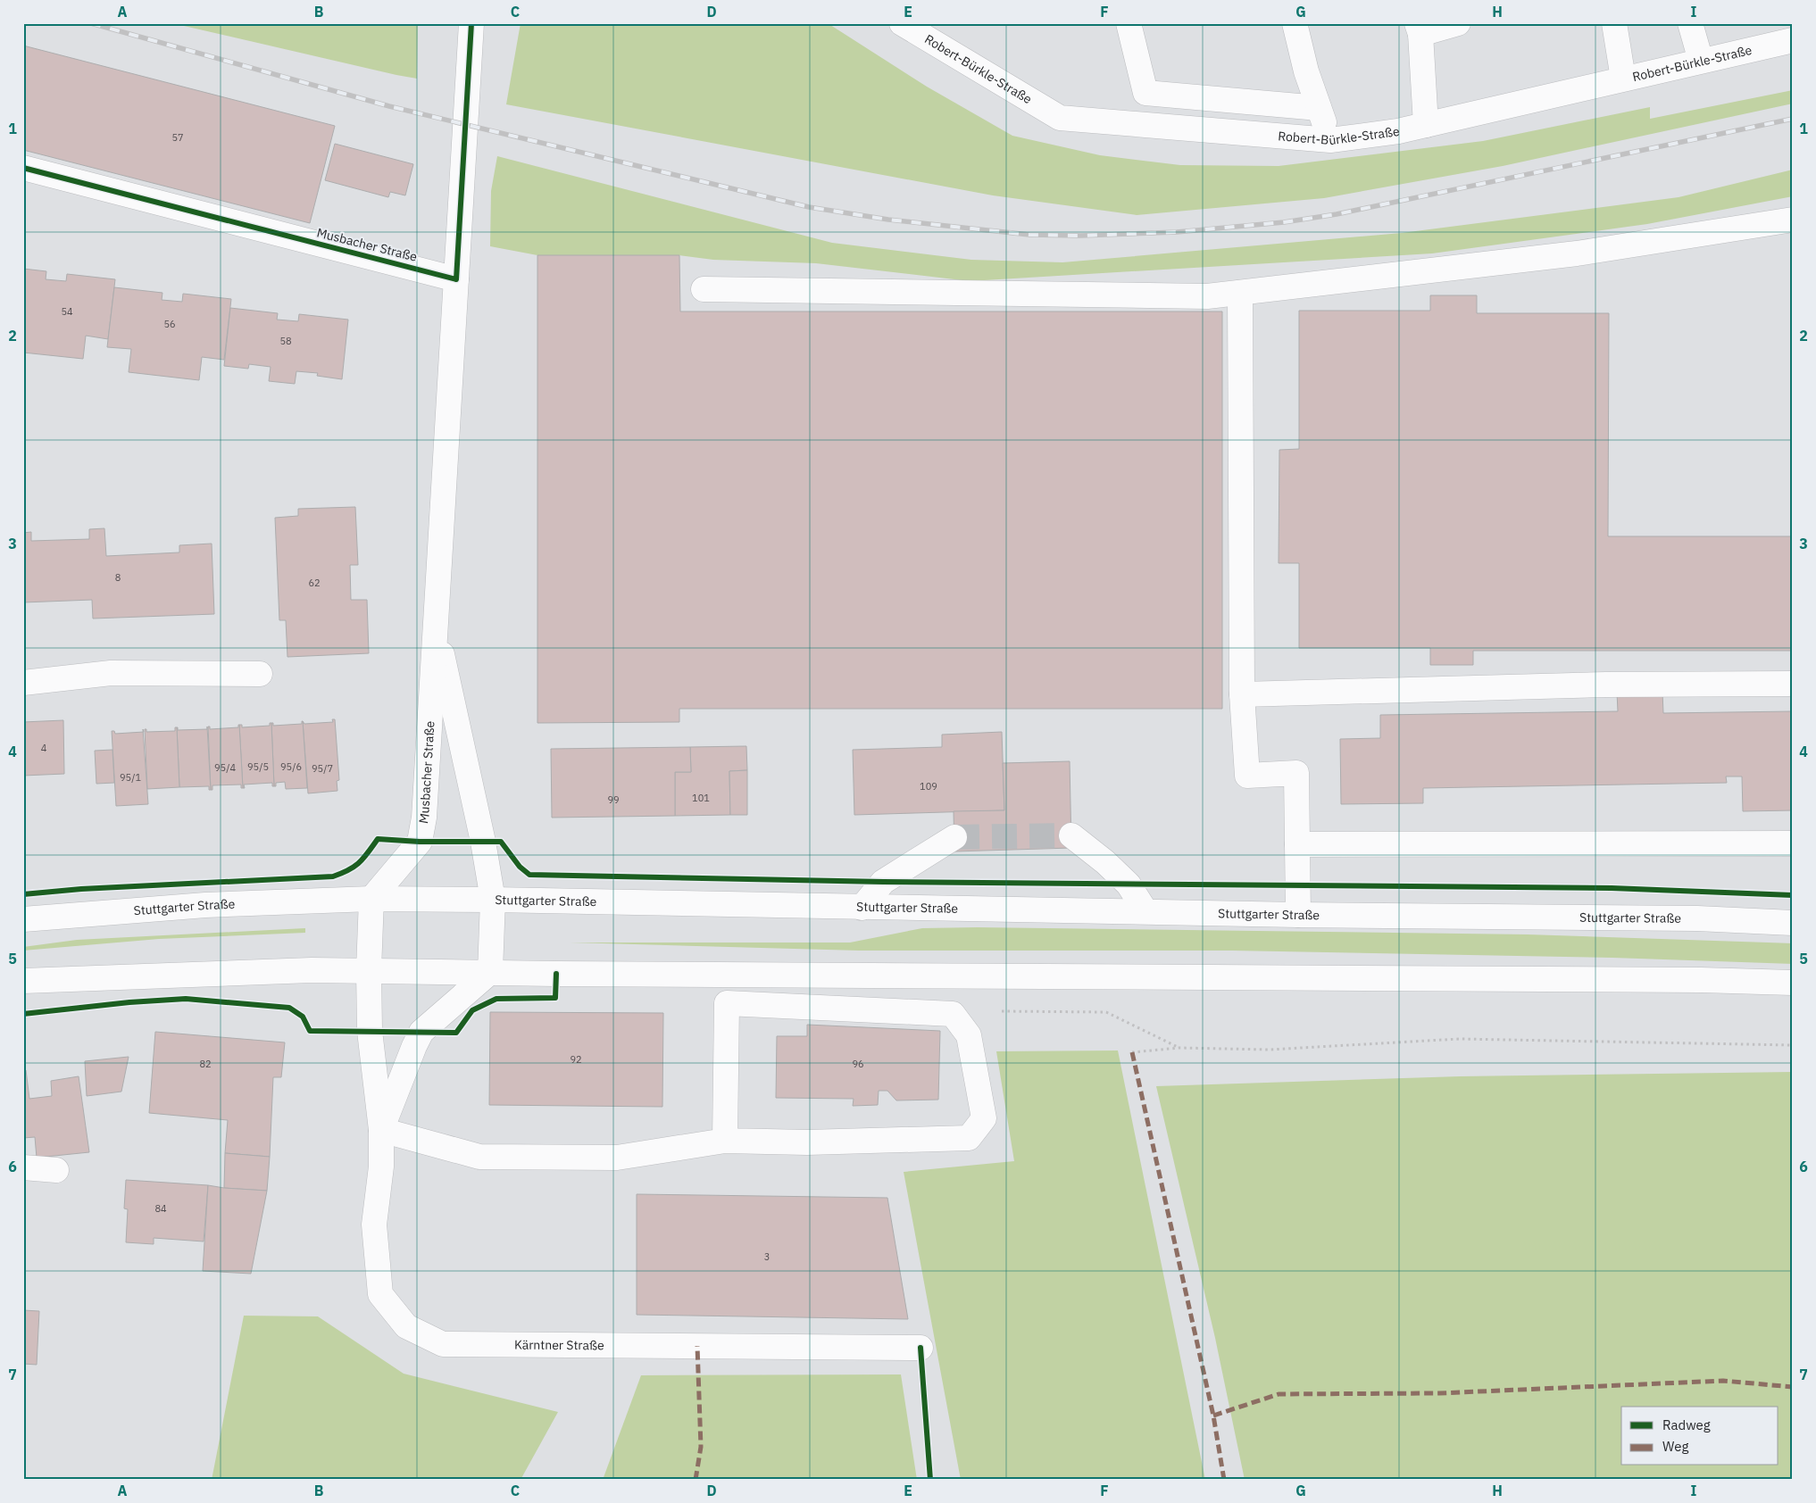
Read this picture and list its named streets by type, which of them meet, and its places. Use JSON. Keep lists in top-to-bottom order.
{
  "streets": {
    "main road": [
      "Robert-Bürkle-Straße",
      "Musbacher Straße",
      "Stuttgarter Straße",
      "Kärntner Straße"
    ]
  },
  "crossings": [
    ["Musbacher Straße", "Stuttgarter Straße"],
    ["Musbacher Straße", "Kärntner Straße"],
    ["Stuttgarter Straße", "Kärntner Straße"]
  ],
  "house_numbers": [
    "57",
    "54",
    "56",
    "58",
    "8",
    "62",
    "4",
    "95/5",
    "95/6",
    "95/4",
    "95/7",
    "95/1",
    "109",
    "101",
    "99",
    "92",
    "82",
    "96",
    "84",
    "3"
  ],
  "legend": ["Radweg", "Weg"],
  "grid": {
    "columns": [
      "A",
      "B",
      "C",
      "D",
      "E",
      "F",
      "G",
      "H",
      "I"
    ],
    "rows": [
      "1",
      "2",
      "3",
      "4",
      "5",
      "6",
      "7"
    ]
  }
}
